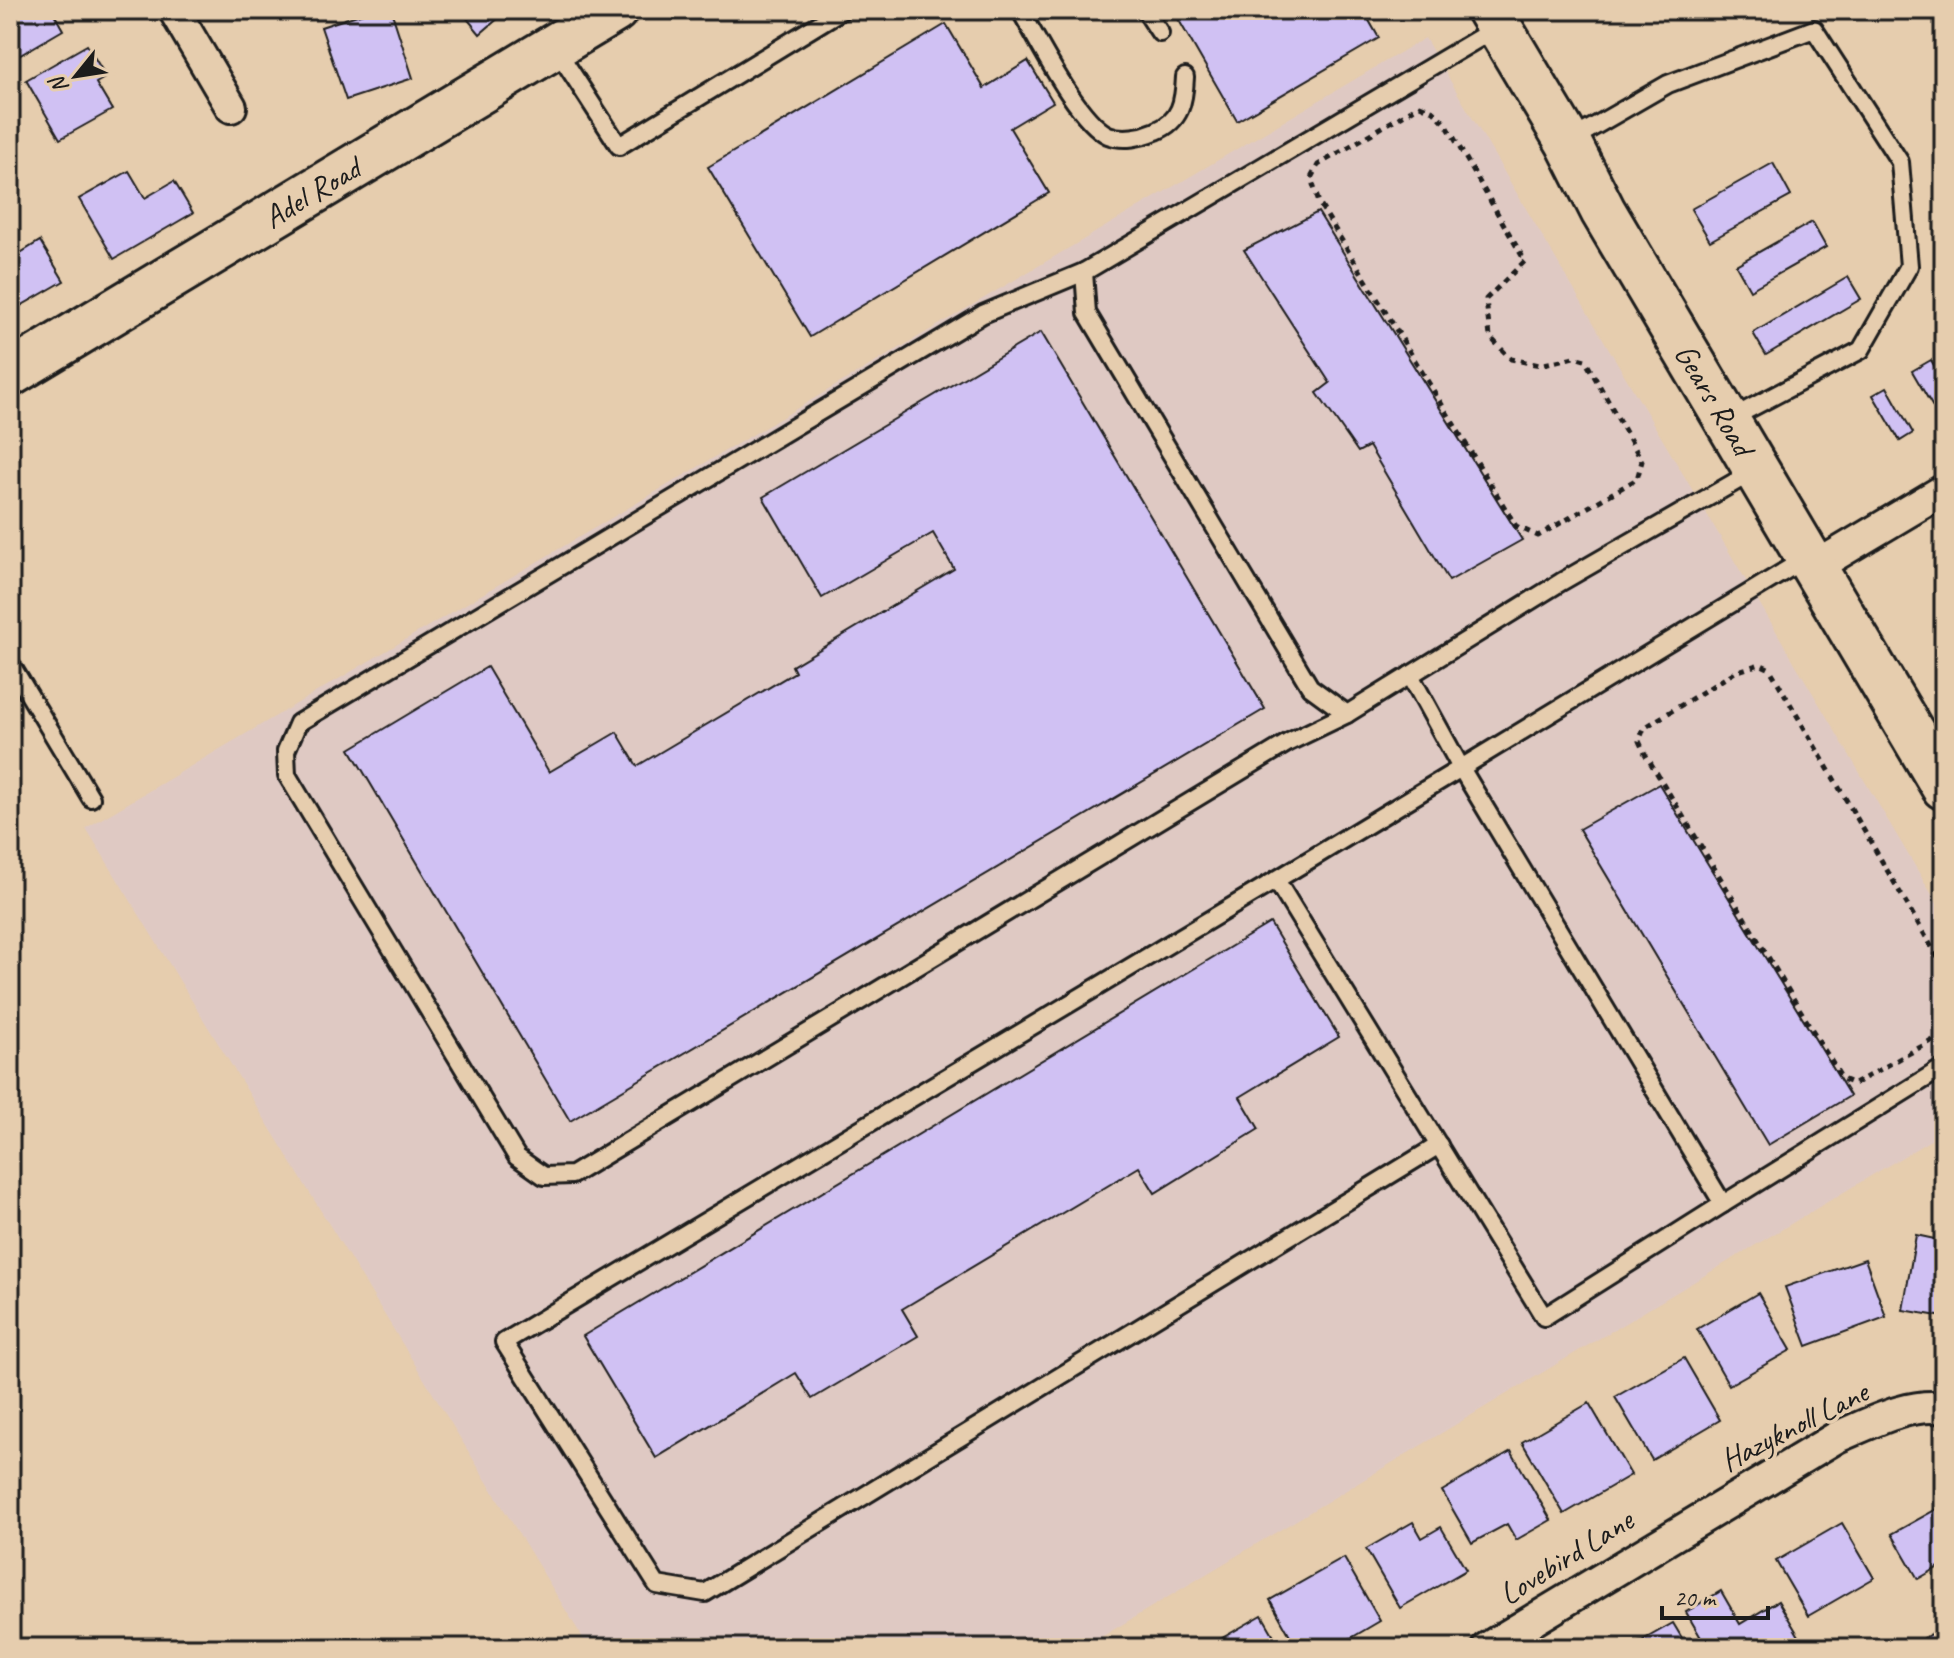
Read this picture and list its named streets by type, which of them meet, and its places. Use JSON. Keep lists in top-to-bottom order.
{
  "streets": {
    "main road": ["Adel Road", "Gears Road"],
    "street": ["Hazyknoll Lane", "Lovebird Lane"]
  },
  "crossings": [
    ["Hazyknoll Lane", "Lovebird Lane"]
  ],
  "scale_bar": "20 m",
  "north": "bottom left"
}
